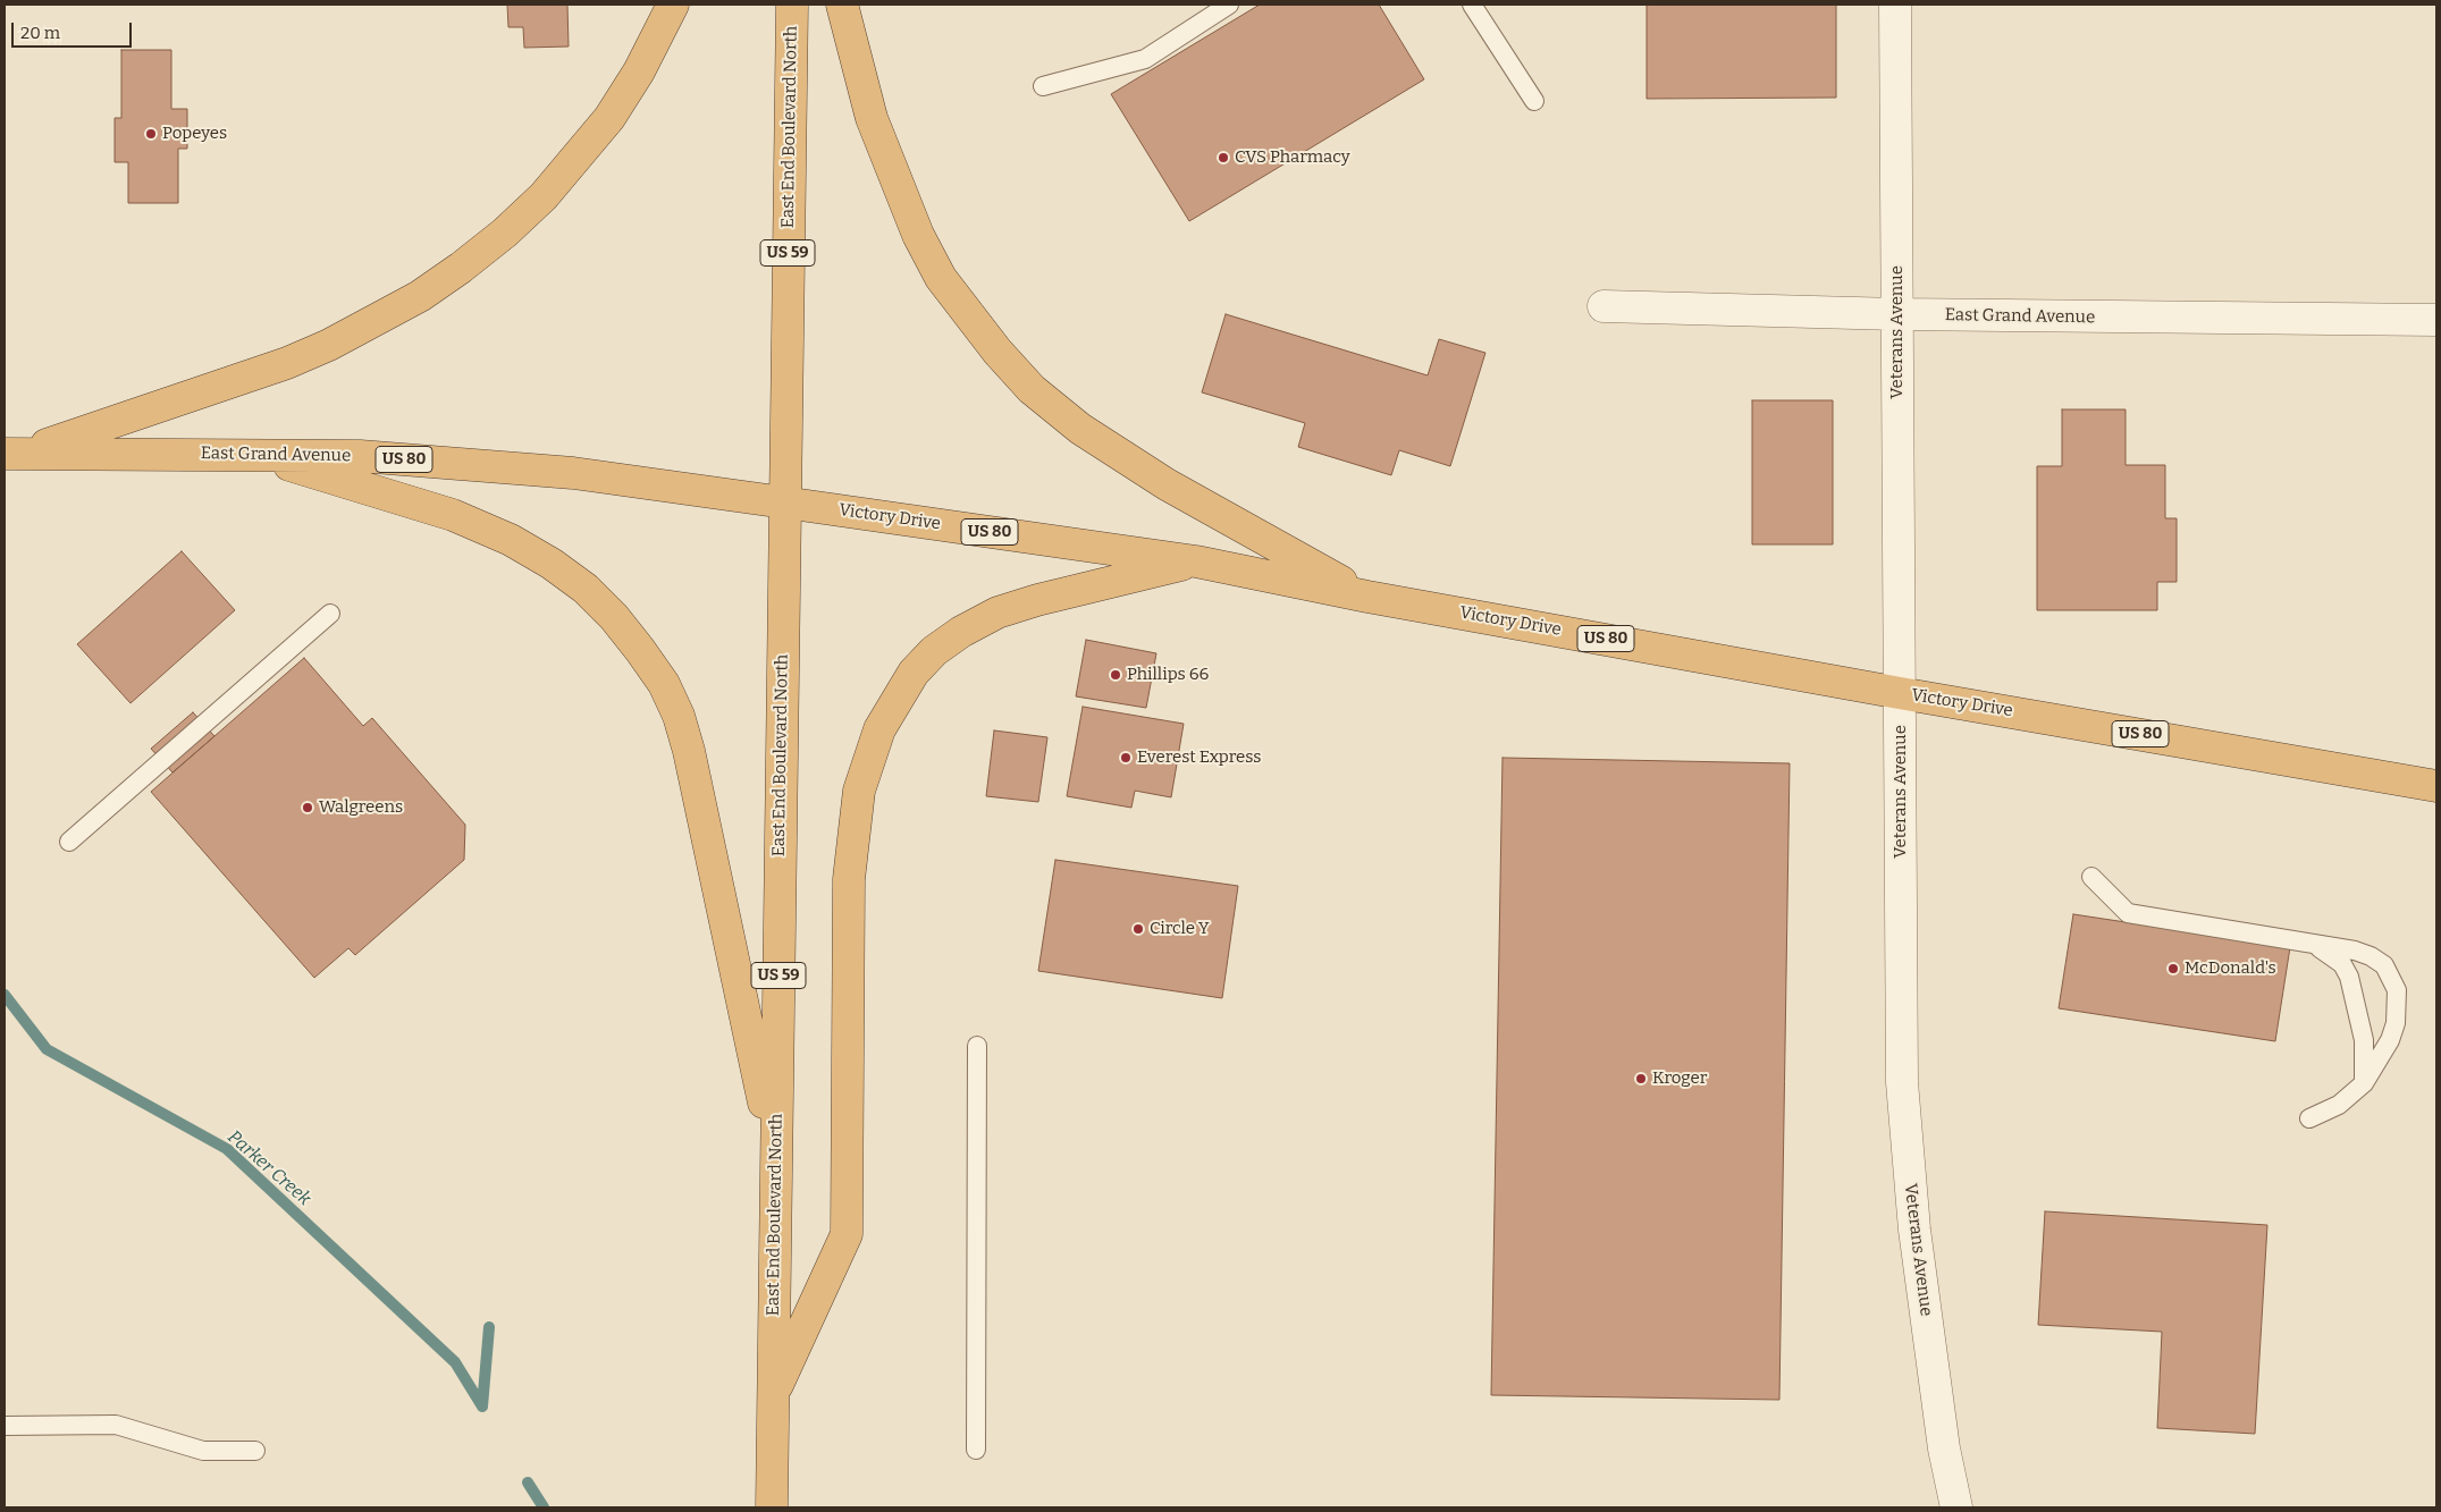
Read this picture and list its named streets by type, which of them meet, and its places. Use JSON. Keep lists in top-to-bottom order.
{
  "streets": {
    "highway": [
      "East End Boulevard North",
      "US 59",
      "East Grand Avenue",
      "US 80",
      "Victory Drive"
    ],
    "street": ["Veterans Avenue"]
  },
  "crossings": [
    ["East End Boulevard North", "East Grand Avenue"],
    ["East End Boulevard North", "Victory Drive"],
    ["East Grand Avenue", "Veterans Avenue"],
    ["East Grand Avenue", "Victory Drive"],
    ["Veterans Avenue", "Victory Drive"]
  ],
  "water": ["Parker Creek"],
  "places": [
    "Popeyes",
    "CVS Pharmacy",
    "Phillips 66",
    "Everest Express",
    "Walgreens",
    "Circle Y",
    "McDonald's",
    "Kroger"
  ],
  "scale_bar": "20 m"
}
